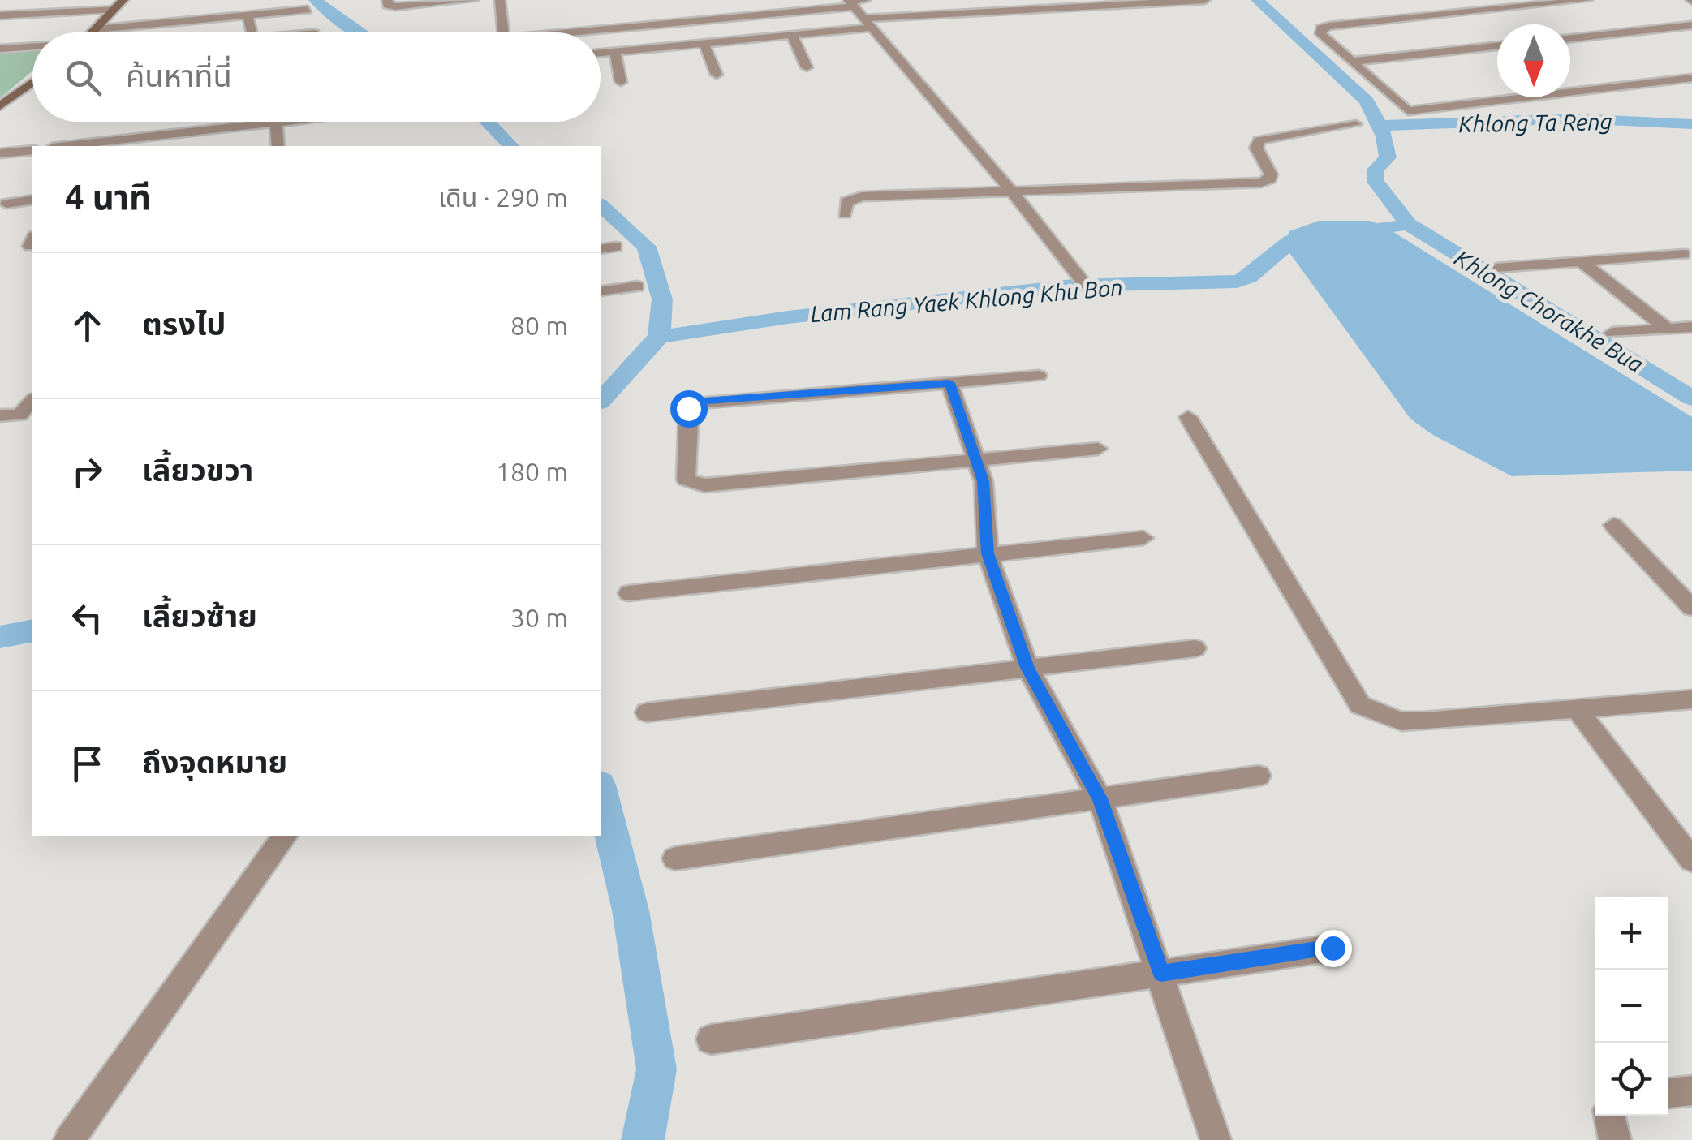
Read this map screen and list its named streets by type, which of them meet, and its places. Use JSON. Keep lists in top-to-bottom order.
{
  "water": ["Khlong Ta Reng", "Lam Rang Yaek Khlong Khu Bon", "Khlong Chorakhe Bua"],
  "north": "bottom",
  "page": {
    "search": "ค้นหาที่นี่",
    "heading": ["4 นาที", "เดิน · 290 m"],
    "list": [
      ["ตรงไป", "80 m"],
      ["เลี้ยวขวา", "180 m"],
      ["เลี้ยวซ้าย", "30 m"],
      "ถึงจุดหมาย"
    ],
    "map_buttons": ["+", "−"]
  }
}
